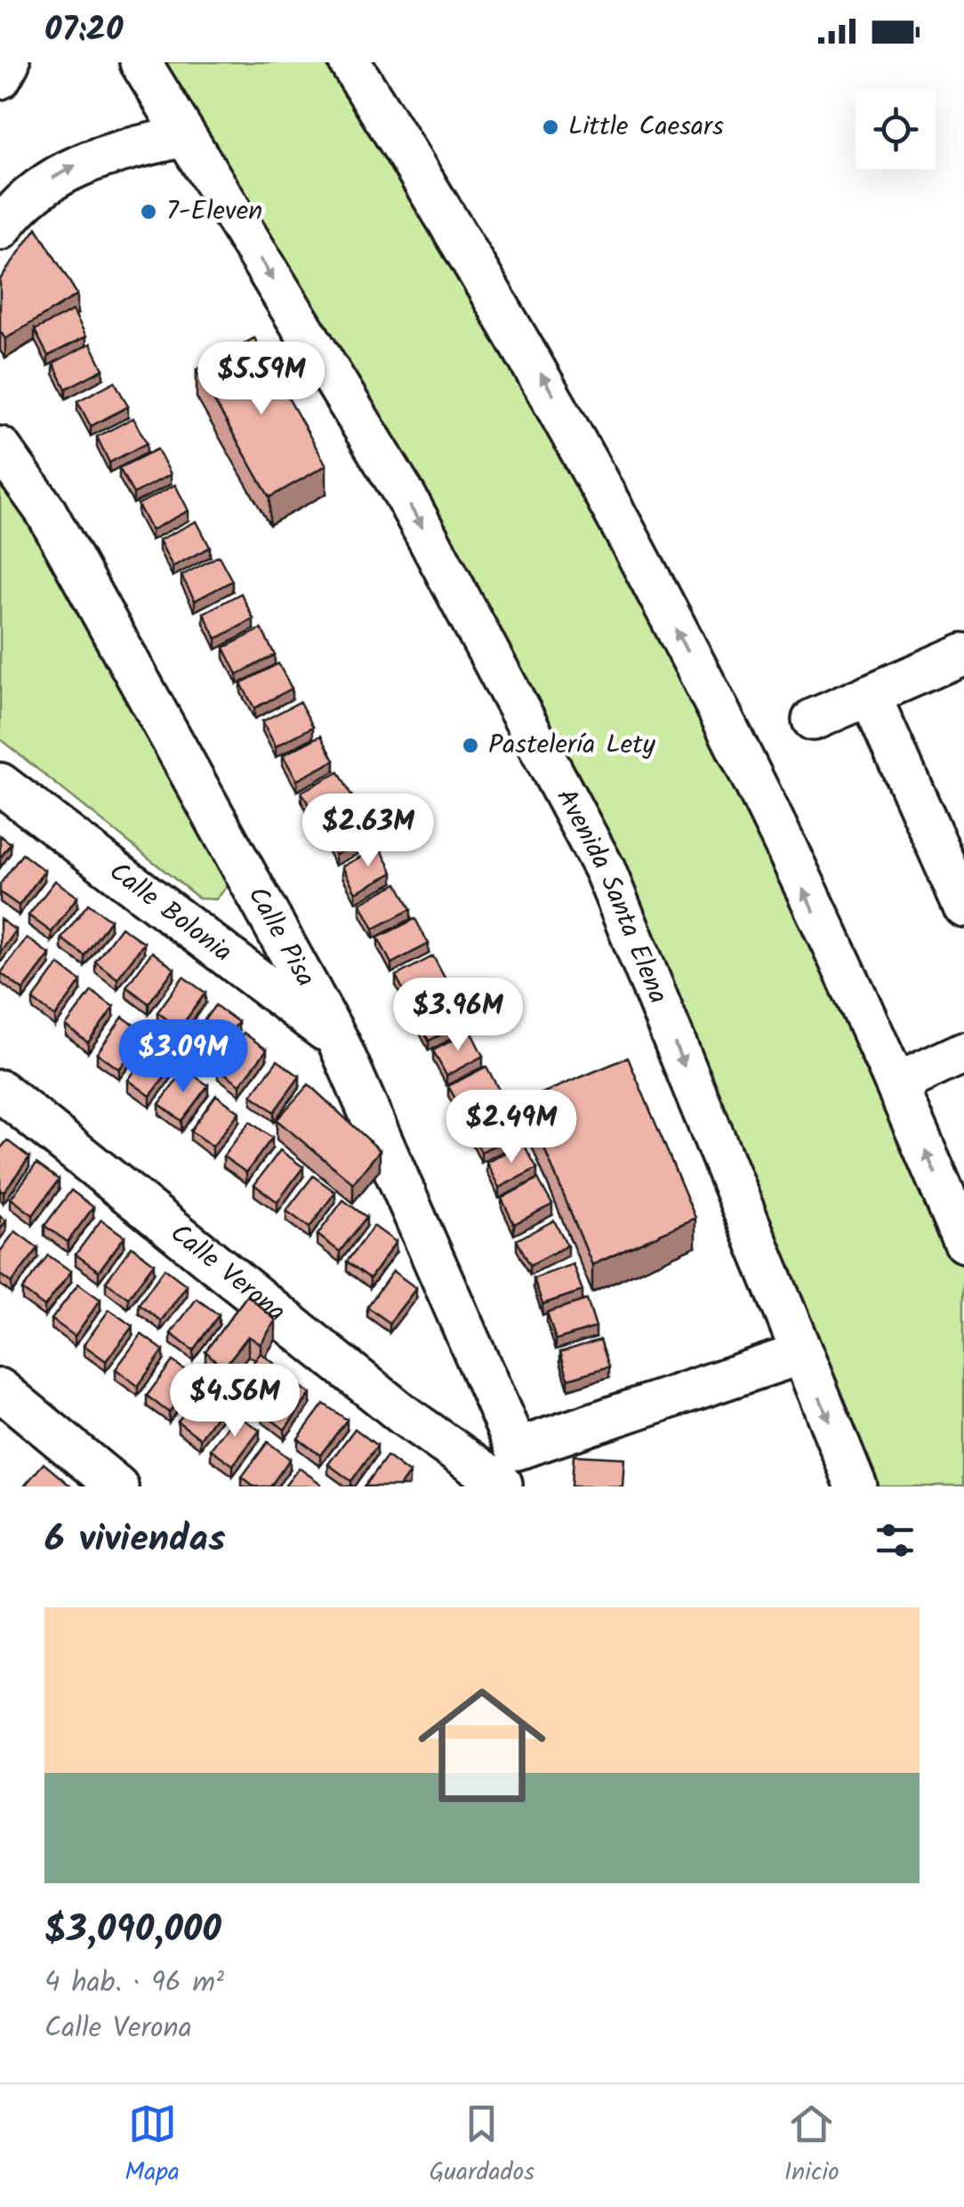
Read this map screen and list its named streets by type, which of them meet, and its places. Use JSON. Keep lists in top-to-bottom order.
{
  "streets": {
    "street": [
      "Avenida Santa Elena",
      "Calle Bolonia",
      "Calle Pisa",
      "Calle Verona"
    ]
  },
  "crossings": [
    ["Calle Bolonia", "Calle Pisa"],
    ["Calle Pisa", "Calle Verona"]
  ],
  "places": ["Little Caesars", "7-Eleven", "Pastelería Lety"],
  "page": {
    "status": "07:20",
    "price": [
      "$5.59M",
      "$2.63M",
      "$3.96M",
      "$3.09M",
      "$2.49M",
      "$4.56M"
    ],
    "heading": "6 viviendas",
    "list": [
      {
        "name": "$3,090,000",
        "note": "4 hab. · 96 m² · Calle Verona"
      }
    ],
    "tabs": ["Mapa", "Guardados", "Inicio"]
  }
}
